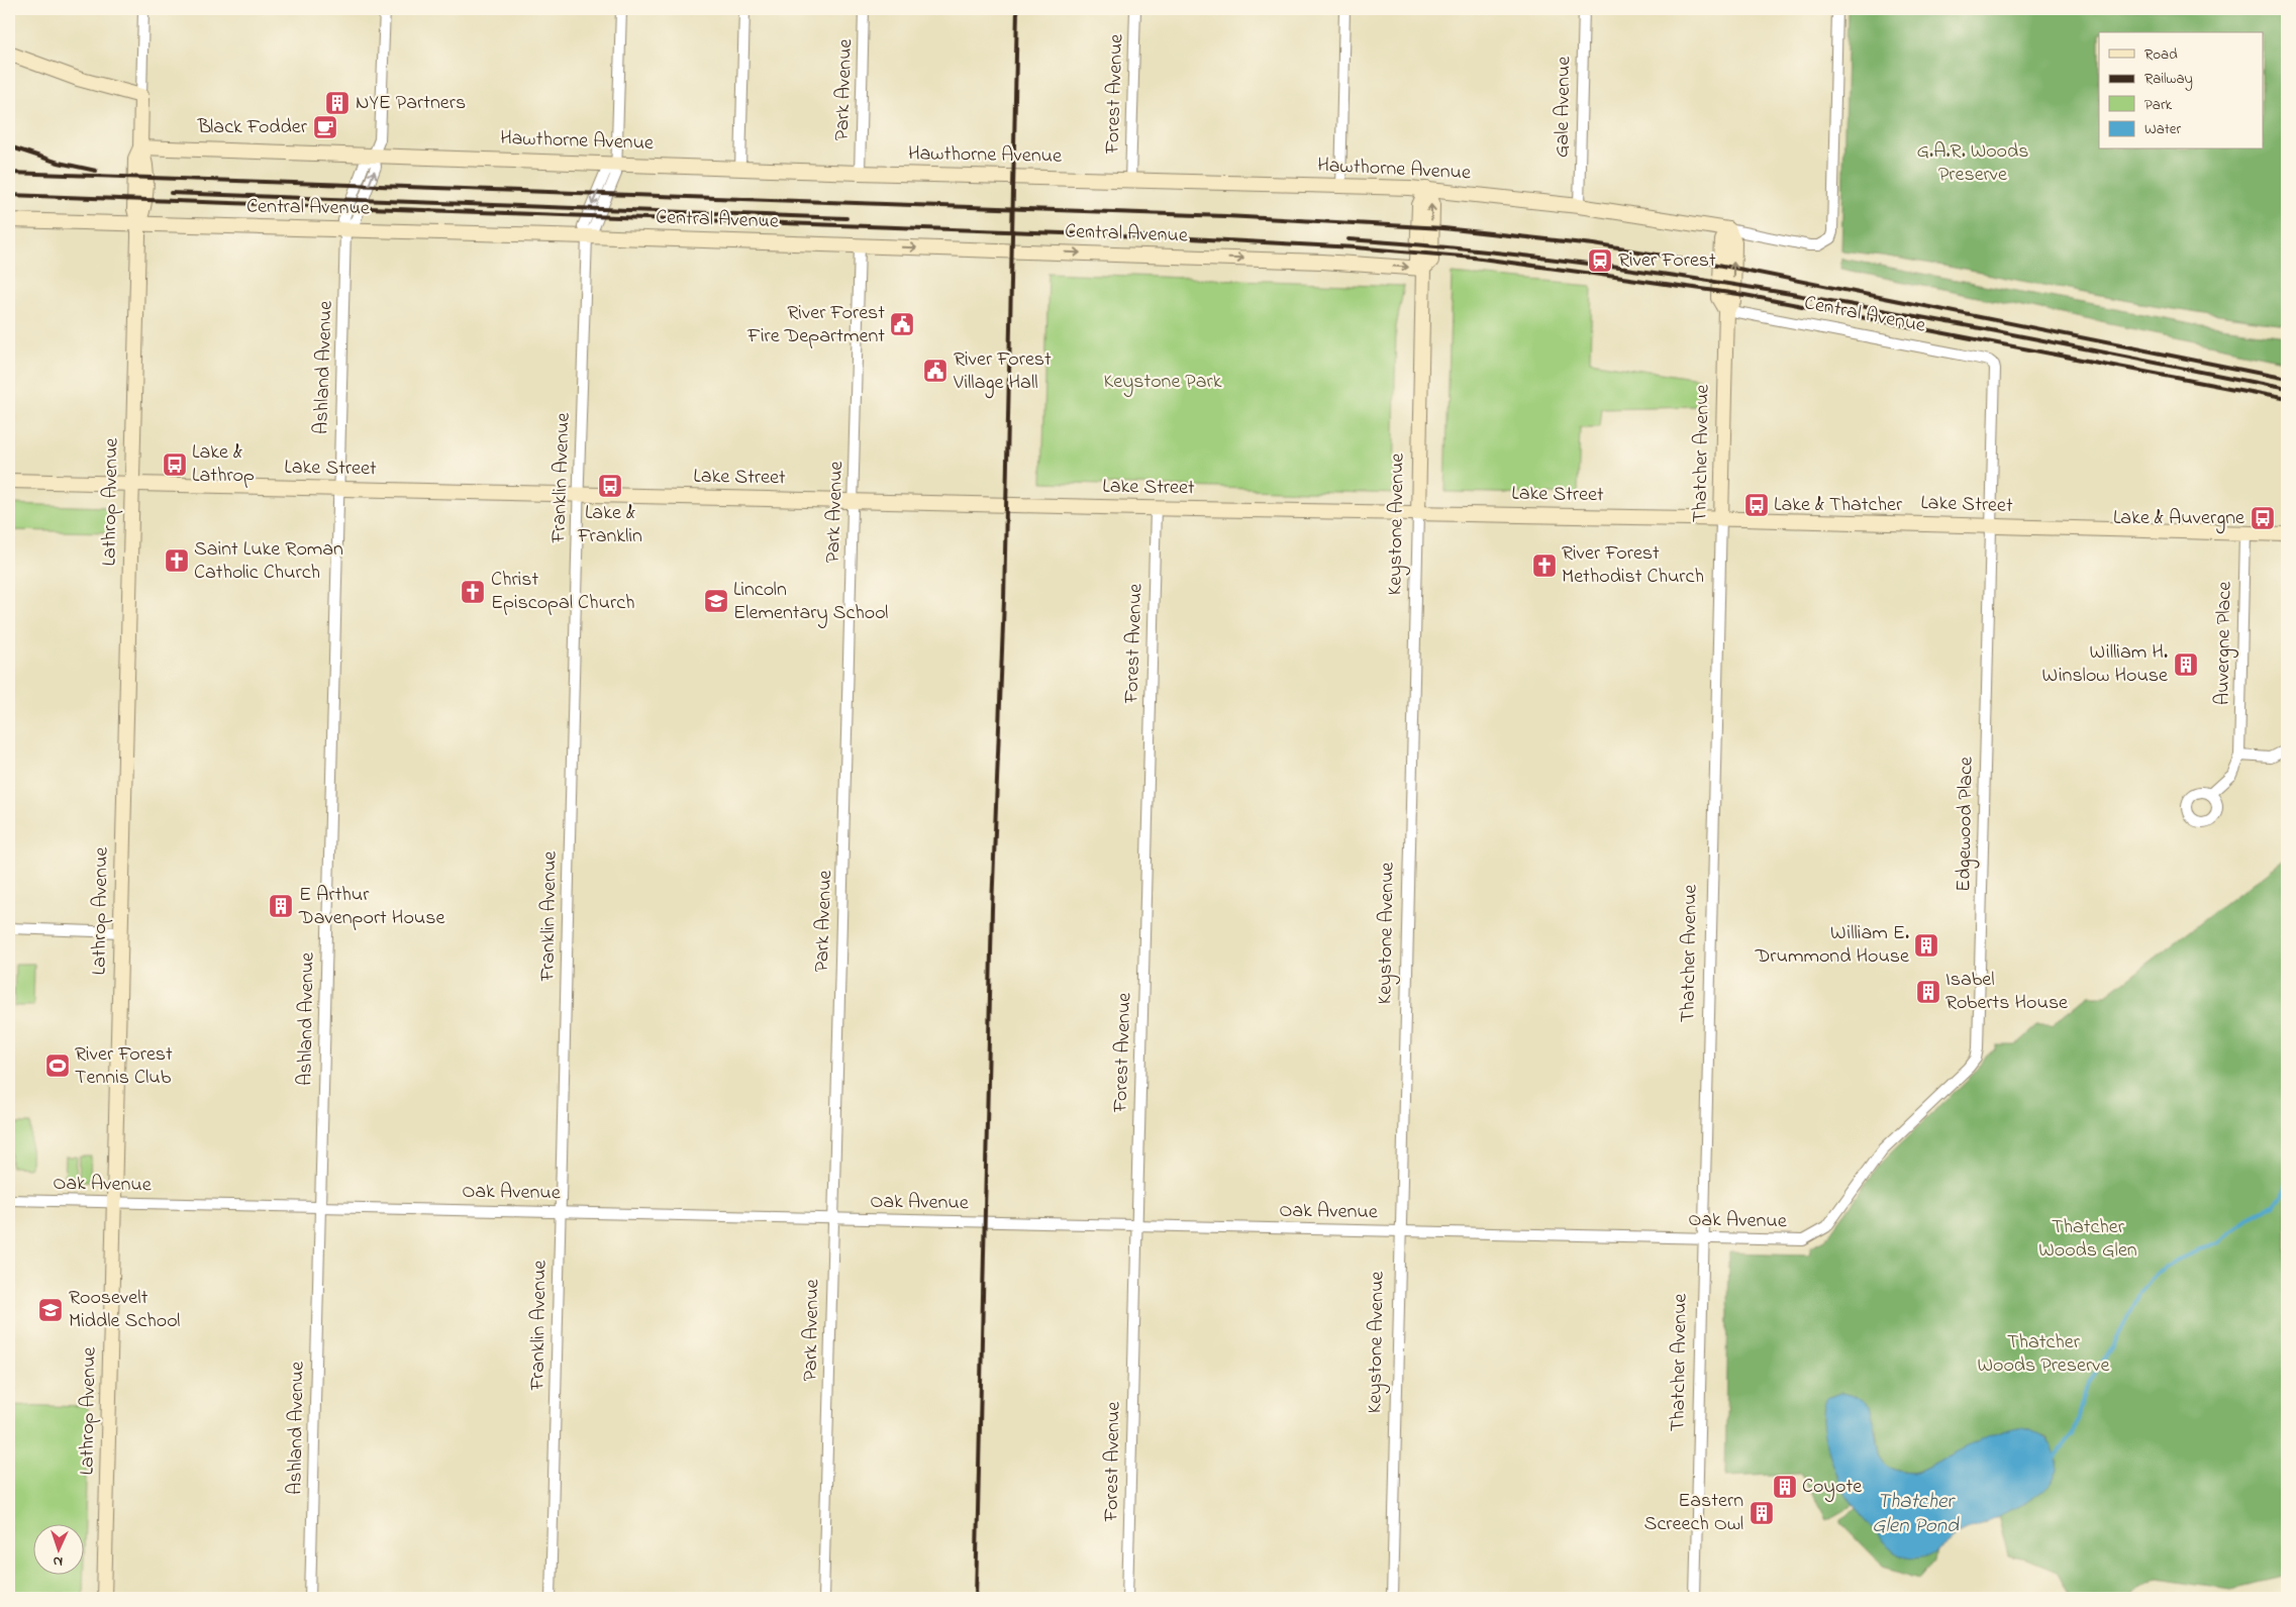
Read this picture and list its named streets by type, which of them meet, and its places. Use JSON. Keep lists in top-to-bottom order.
{
  "streets": {
    "street": [
      "Park Avenue",
      "Forest Avenue",
      "Gale Avenue",
      "Hawthorne Avenue",
      "Central Avenue",
      "Ashland Avenue",
      "Thatcher Avenue",
      "Lake Street",
      "Franklin Avenue",
      "Lathrop Avenue",
      "Keystone Avenue",
      "Auvergne Place",
      "Edgewood Place",
      "Oak Avenue"
    ]
  },
  "crossings": [
    ["Park Avenue", "Hawthorne Avenue"],
    ["Park Avenue", "Central Avenue"],
    ["Park Avenue", "Lake Street"],
    ["Park Avenue", "Oak Avenue"],
    ["Forest Avenue", "Hawthorne Avenue"],
    ["Forest Avenue", "Lake Street"],
    ["Forest Avenue", "Oak Avenue"],
    ["Gale Avenue", "Hawthorne Avenue"],
    ["Hawthorne Avenue", "Ashland Avenue"],
    ["Hawthorne Avenue", "Thatcher Avenue"],
    ["Hawthorne Avenue", "Franklin Avenue"],
    ["Hawthorne Avenue", "Lathrop Avenue"],
    ["Hawthorne Avenue", "Keystone Avenue"],
    ["Central Avenue", "Ashland Avenue"],
    ["Central Avenue", "Thatcher Avenue"],
    ["Central Avenue", "Franklin Avenue"],
    ["Central Avenue", "Lathrop Avenue"],
    ["Central Avenue", "Keystone Avenue"],
    ["Central Avenue", "Edgewood Place"],
    ["Ashland Avenue", "Lake Street"],
    ["Ashland Avenue", "Oak Avenue"],
    ["Thatcher Avenue", "Lake Street"],
    ["Thatcher Avenue", "Oak Avenue"],
    ["Lake Street", "Franklin Avenue"],
    ["Lake Street", "Lathrop Avenue"],
    ["Lake Street", "Keystone Avenue"],
    ["Lake Street", "Auvergne Place"],
    ["Lake Street", "Edgewood Place"],
    ["Franklin Avenue", "Oak Avenue"],
    ["Lathrop Avenue", "Oak Avenue"],
    ["Keystone Avenue", "Oak Avenue"],
    ["Edgewood Place", "Oak Avenue"]
  ],
  "water": ["Thatcher Glen Pond"],
  "parks": [
    "G.A.R. Woods Preserve",
    "Keystone Park",
    "Thatcher Woods Glen",
    "Thatcher Woods Preserve"
  ],
  "places": {
    "building": [
      "NYE Partners",
      "William H. Winslow House",
      "E Arthur Davenport House",
      "William E. Drummond House",
      "Isabel Roberts House",
      "Coyote",
      "Eastern Screech Owl"
    ],
    "cafe": ["Black Fodder"],
    "station": ["River Forest"],
    "public building": ["River Forest Fire Department", "River Forest Village Hall"],
    "bus stop": [
      "Lake & Lathrop",
      "Lake & Franklin",
      "Lake & Thatcher",
      "Lake & Auvergne"
    ],
    "church": ["Saint Luke Roman Catholic Church", "River Forest Methodist Church", "Christ Episcopal Church"],
    "school or university": ["Lincoln Elementary School", "Roosevelt Middle School"],
    "sports": ["River Forest Tennis Club"]
  },
  "legend": [
    "Road",
    "Railway",
    "Park",
    "Water"
  ],
  "north": "bottom"
}
